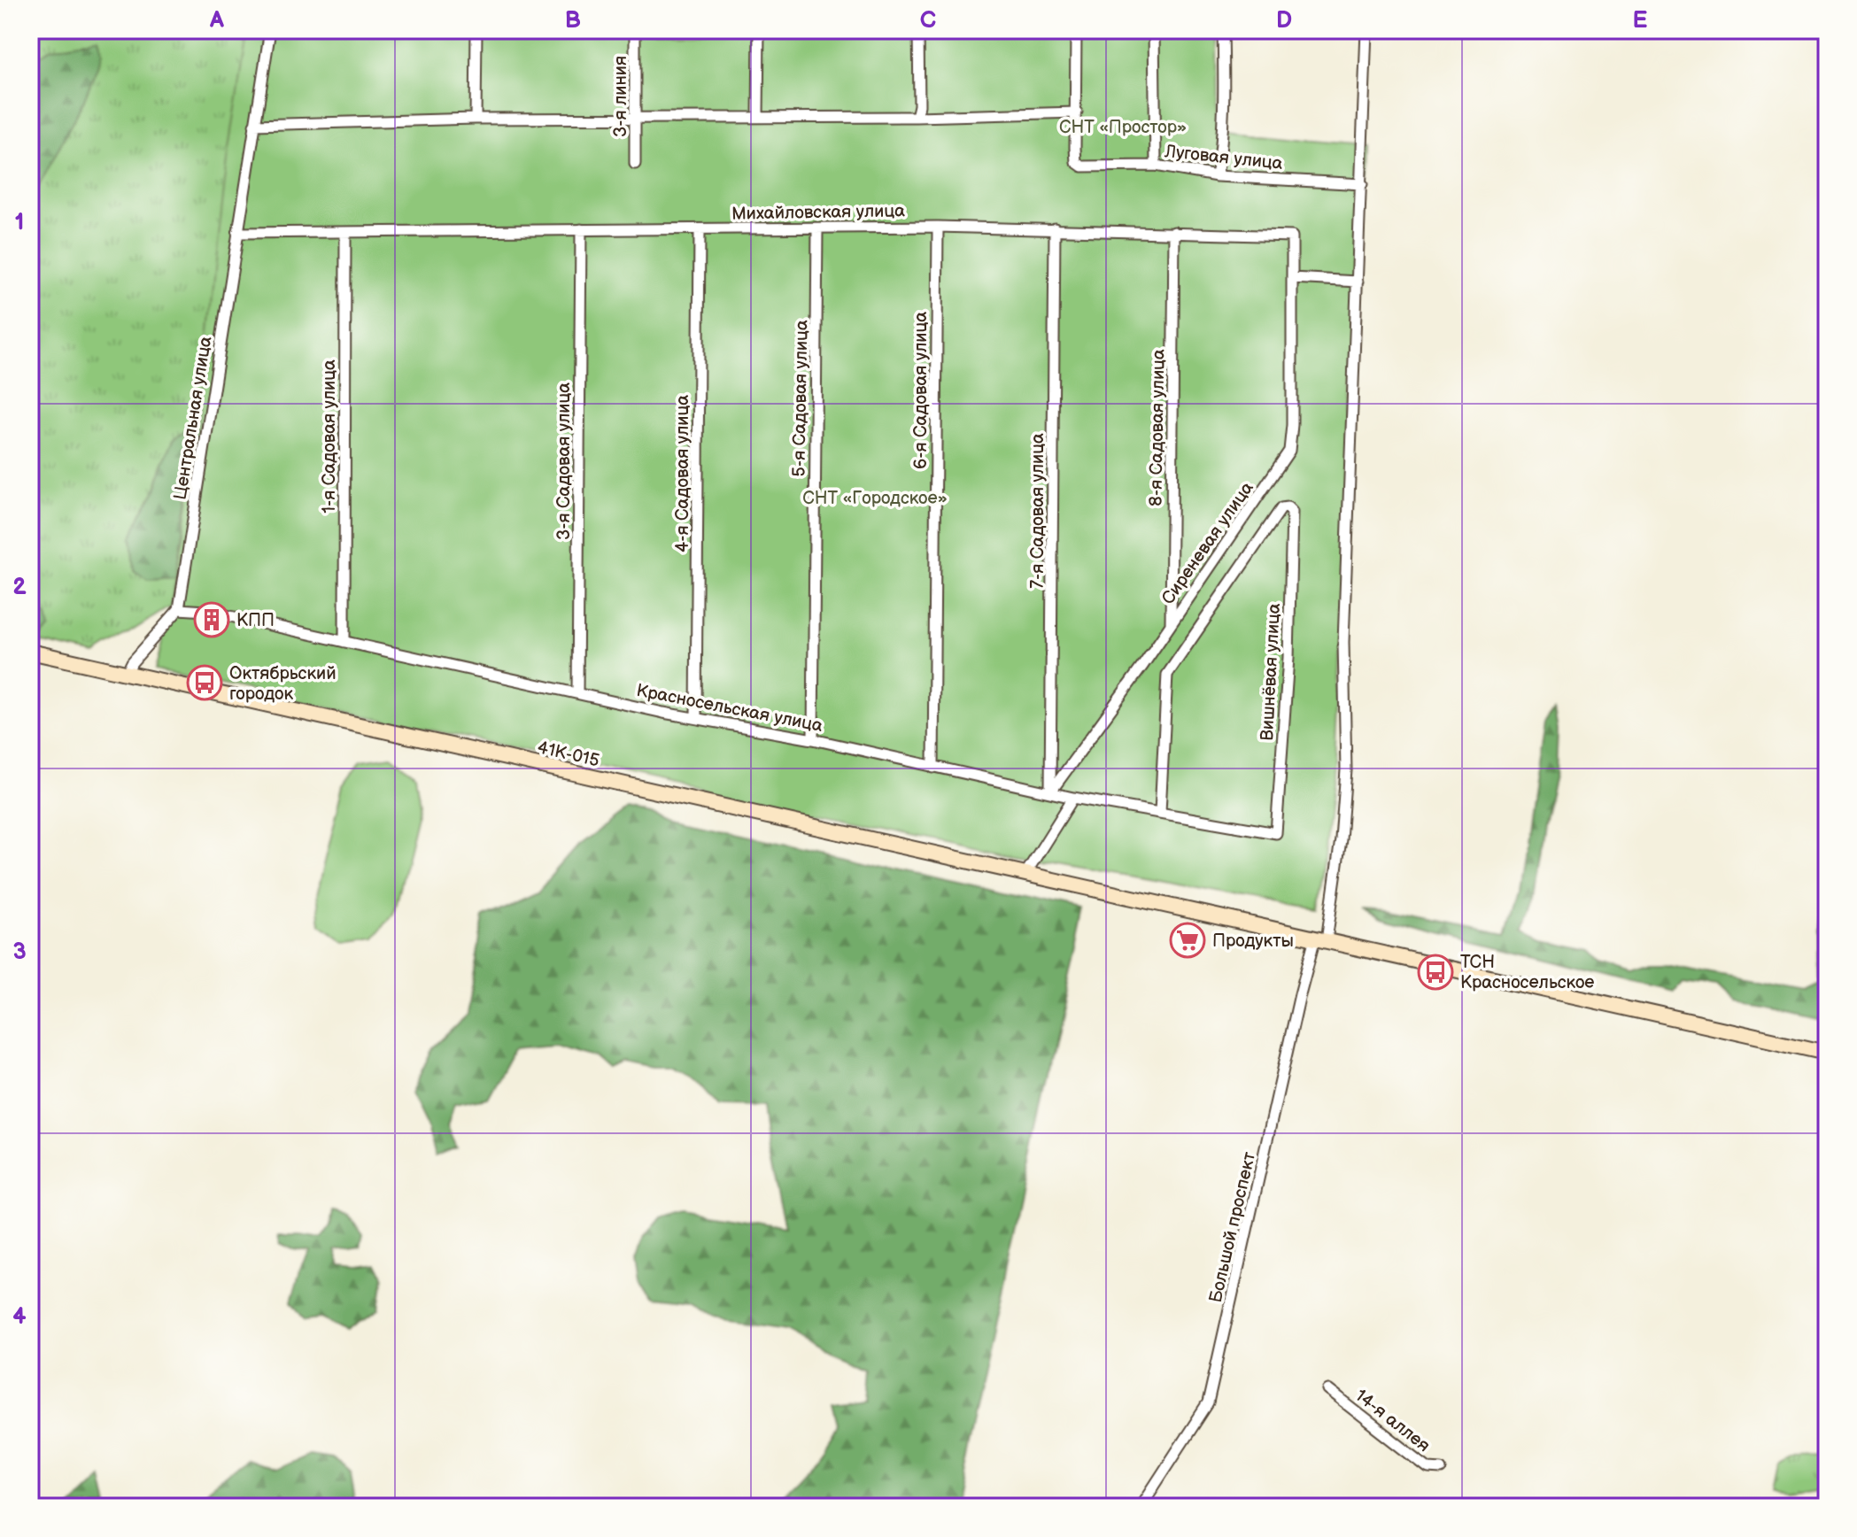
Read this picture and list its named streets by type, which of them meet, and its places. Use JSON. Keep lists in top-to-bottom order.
{
  "streets": {
    "main road": ["41К-015"],
    "street": [
      "3-я линия",
      "Луговая улица",
      "Михайловская улица",
      "6-я Садовая улица",
      "5-я Садовая улица",
      "Центральная улица",
      "8-я Садовая улица",
      "1-я Садовая улица",
      "3-я Садовая улица",
      "4-я Садовая улица",
      "7-я Садовая улица",
      "Сиреневая улица",
      "Вишнёвая улица",
      "Красносельская улица",
      "Большой проспект",
      "14-я аллея"
    ]
  },
  "crossings": [
    ["Луговая улица", "Большой проспект"],
    ["Михайловская улица", "6-я Садовая улица"],
    ["Михайловская улица", "5-я Садовая улица"],
    ["Михайловская улица", "Центральная улица"],
    ["Михайловская улица", "8-я Садовая улица"],
    ["Михайловская улица", "1-я Садовая улица"],
    ["Михайловская улица", "3-я Садовая улица"],
    ["Михайловская улица", "4-я Садовая улица"],
    ["Михайловская улица", "7-я Садовая улица"],
    ["Михайловская улица", "Сиреневая улица"],
    ["6-я Садовая улица", "Красносельская улица"],
    ["5-я Садовая улица", "Красносельская улица"],
    ["Центральная улица", "Красносельская улица"],
    ["8-я Садовая улица", "Сиреневая улица"],
    ["1-я Садовая улица", "Красносельская улица"],
    ["3-я Садовая улица", "Красносельская улица"],
    ["4-я Садовая улица", "Красносельская улица"],
    ["7-я Садовая улица", "Сиреневая улица"],
    ["7-я Садовая улица", "Красносельская улица"],
    ["Сиреневая улица", "Красносельская улица"],
    ["Вишнёвая улица", "Красносельская улица"],
    ["41К-015", "Большой проспект"]
  ],
  "parks": ["СНТ «Простор»", "СНТ «Городское»"],
  "places": {
    "building": ["КПП"],
    "bus stop": ["Октябрьский городок", "ТСН Красносельское"],
    "supermarket": ["Продукты"]
  },
  "grid": {
    "columns": [
      "A",
      "B",
      "C",
      "D",
      "E"
    ],
    "rows": [
      "1",
      "2",
      "3",
      "4"
    ]
  }
}
